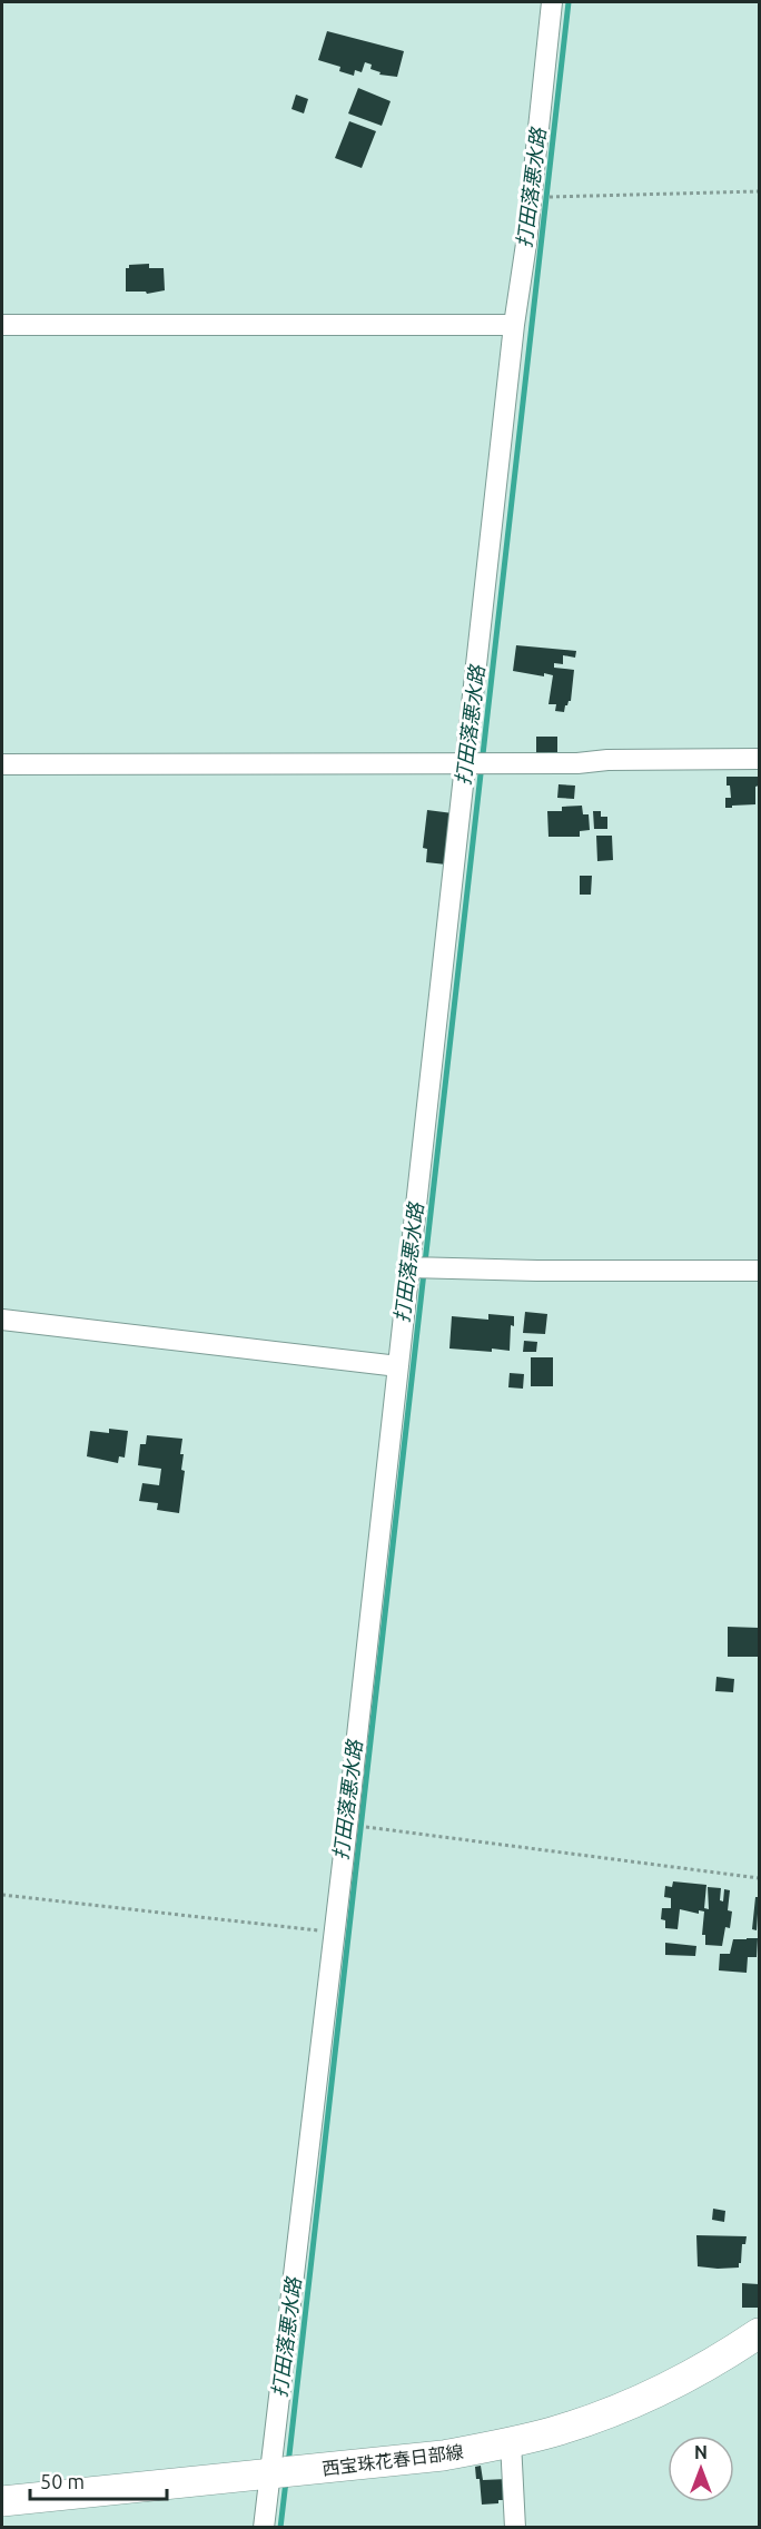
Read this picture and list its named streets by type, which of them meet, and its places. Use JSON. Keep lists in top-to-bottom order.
{
  "streets": {
    "main road": ["西宝珠花春日部線"]
  },
  "water": ["打田落悪水路"],
  "scale_bar": "50 m",
  "north": "top"
}
